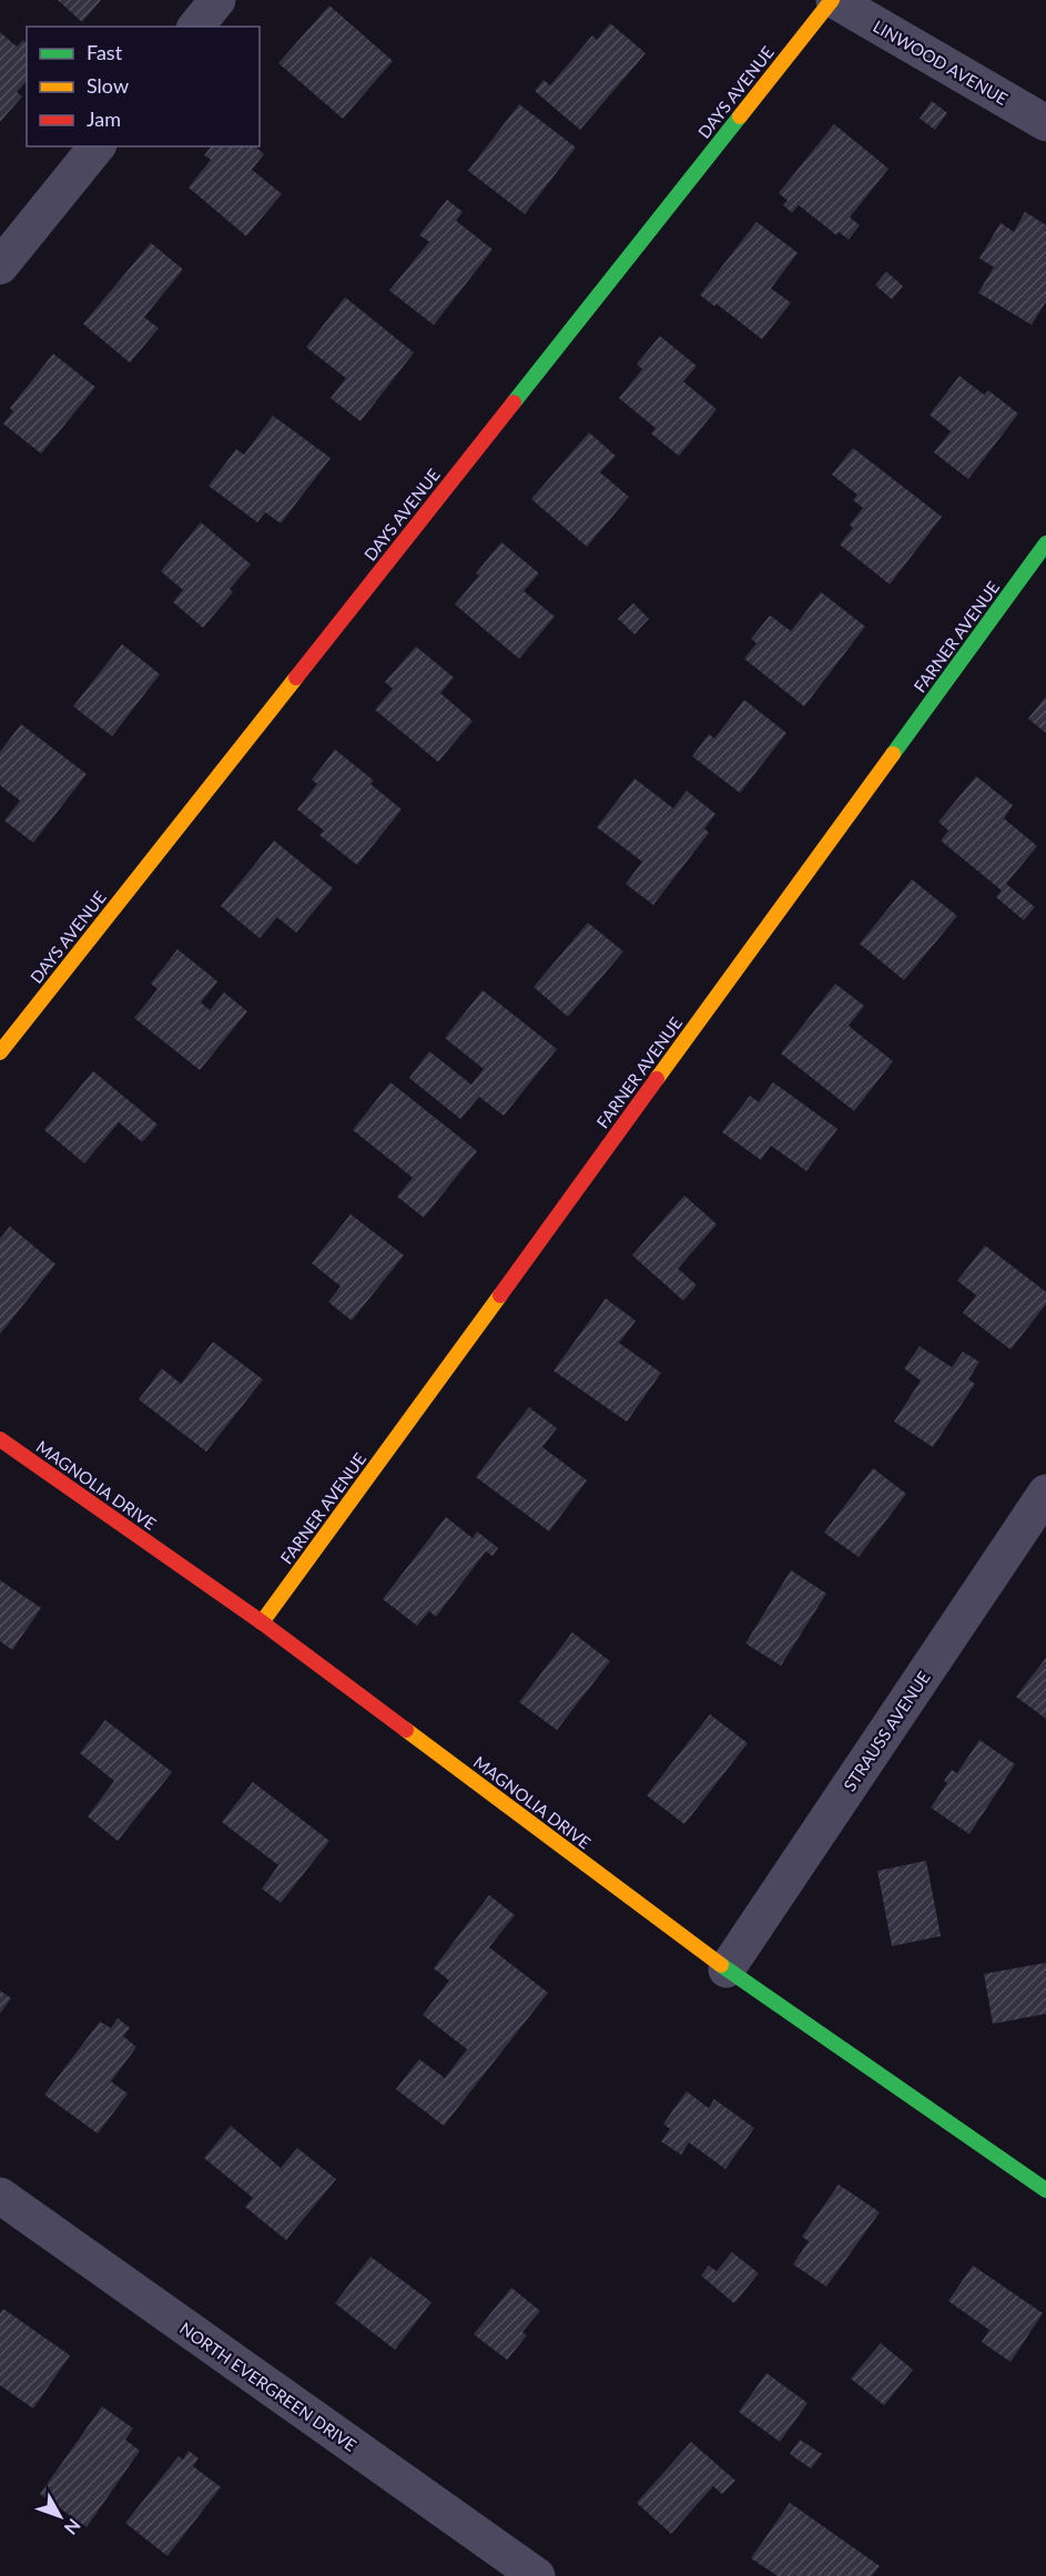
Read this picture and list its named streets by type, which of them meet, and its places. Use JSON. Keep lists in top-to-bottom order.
{
  "streets": {
    "street": [
      "LINWOOD AVENUE",
      "DAYS AVENUE",
      "FARNER AVENUE",
      "MAGNOLIA DRIVE",
      "STRAUSS AVENUE",
      "NORTH EVERGREEN DRIVE"
    ]
  },
  "crossings": [
    ["LINWOOD AVENUE", "DAYS AVENUE"],
    ["FARNER AVENUE", "MAGNOLIA DRIVE"],
    ["MAGNOLIA DRIVE", "STRAUSS AVENUE"]
  ],
  "legend": ["Fast", "Slow", "Jam"],
  "north": "bottom right"
}
